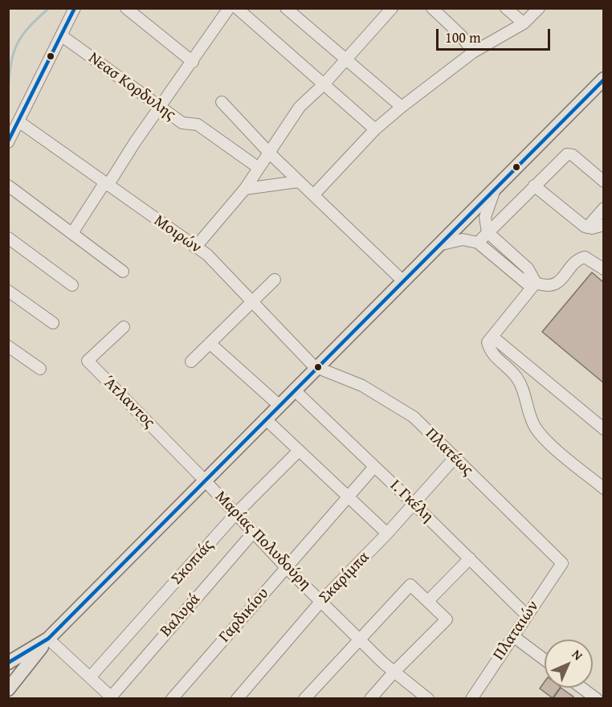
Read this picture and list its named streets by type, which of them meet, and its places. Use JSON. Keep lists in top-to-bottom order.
{
  "streets": {
    "street": [
      "Νεασ Κορδυλης",
      "Μοιρών",
      "Άτλαντος",
      "Πλατέως",
      "Ι. Γκέλη",
      "Μαρίας Πολυδούρη",
      "Σκοπιάς",
      "Σκαρίμπα",
      "Βαλυρά",
      "Γαρδικίου",
      "Πλαταιών"
    ]
  },
  "crossings": [
    ["Μοιρών", "Πλατέως"],
    ["Άτλαντος", "Μαρίας Πολυδούρη"],
    ["Πλατέως", "Σκαρίμπα"],
    ["Πλατέως", "Πλαταιών"],
    ["Ι. Γκέλη", "Σκαρίμπα"],
    ["Ι. Γκέλη", "Γαρδικίου"],
    ["Ι. Γκέλη", "Πλαταιών"],
    ["Μαρίας Πολυδούρη", "Σκοπιάς"],
    ["Μαρίας Πολυδούρη", "Σκαρίμπα"],
    ["Μαρίας Πολυδούρη", "Βαλυρά"],
    ["Μαρίας Πολυδούρη", "Γαρδικίου"]
  ],
  "scale_bar": "100 m",
  "north": "top right"
}
